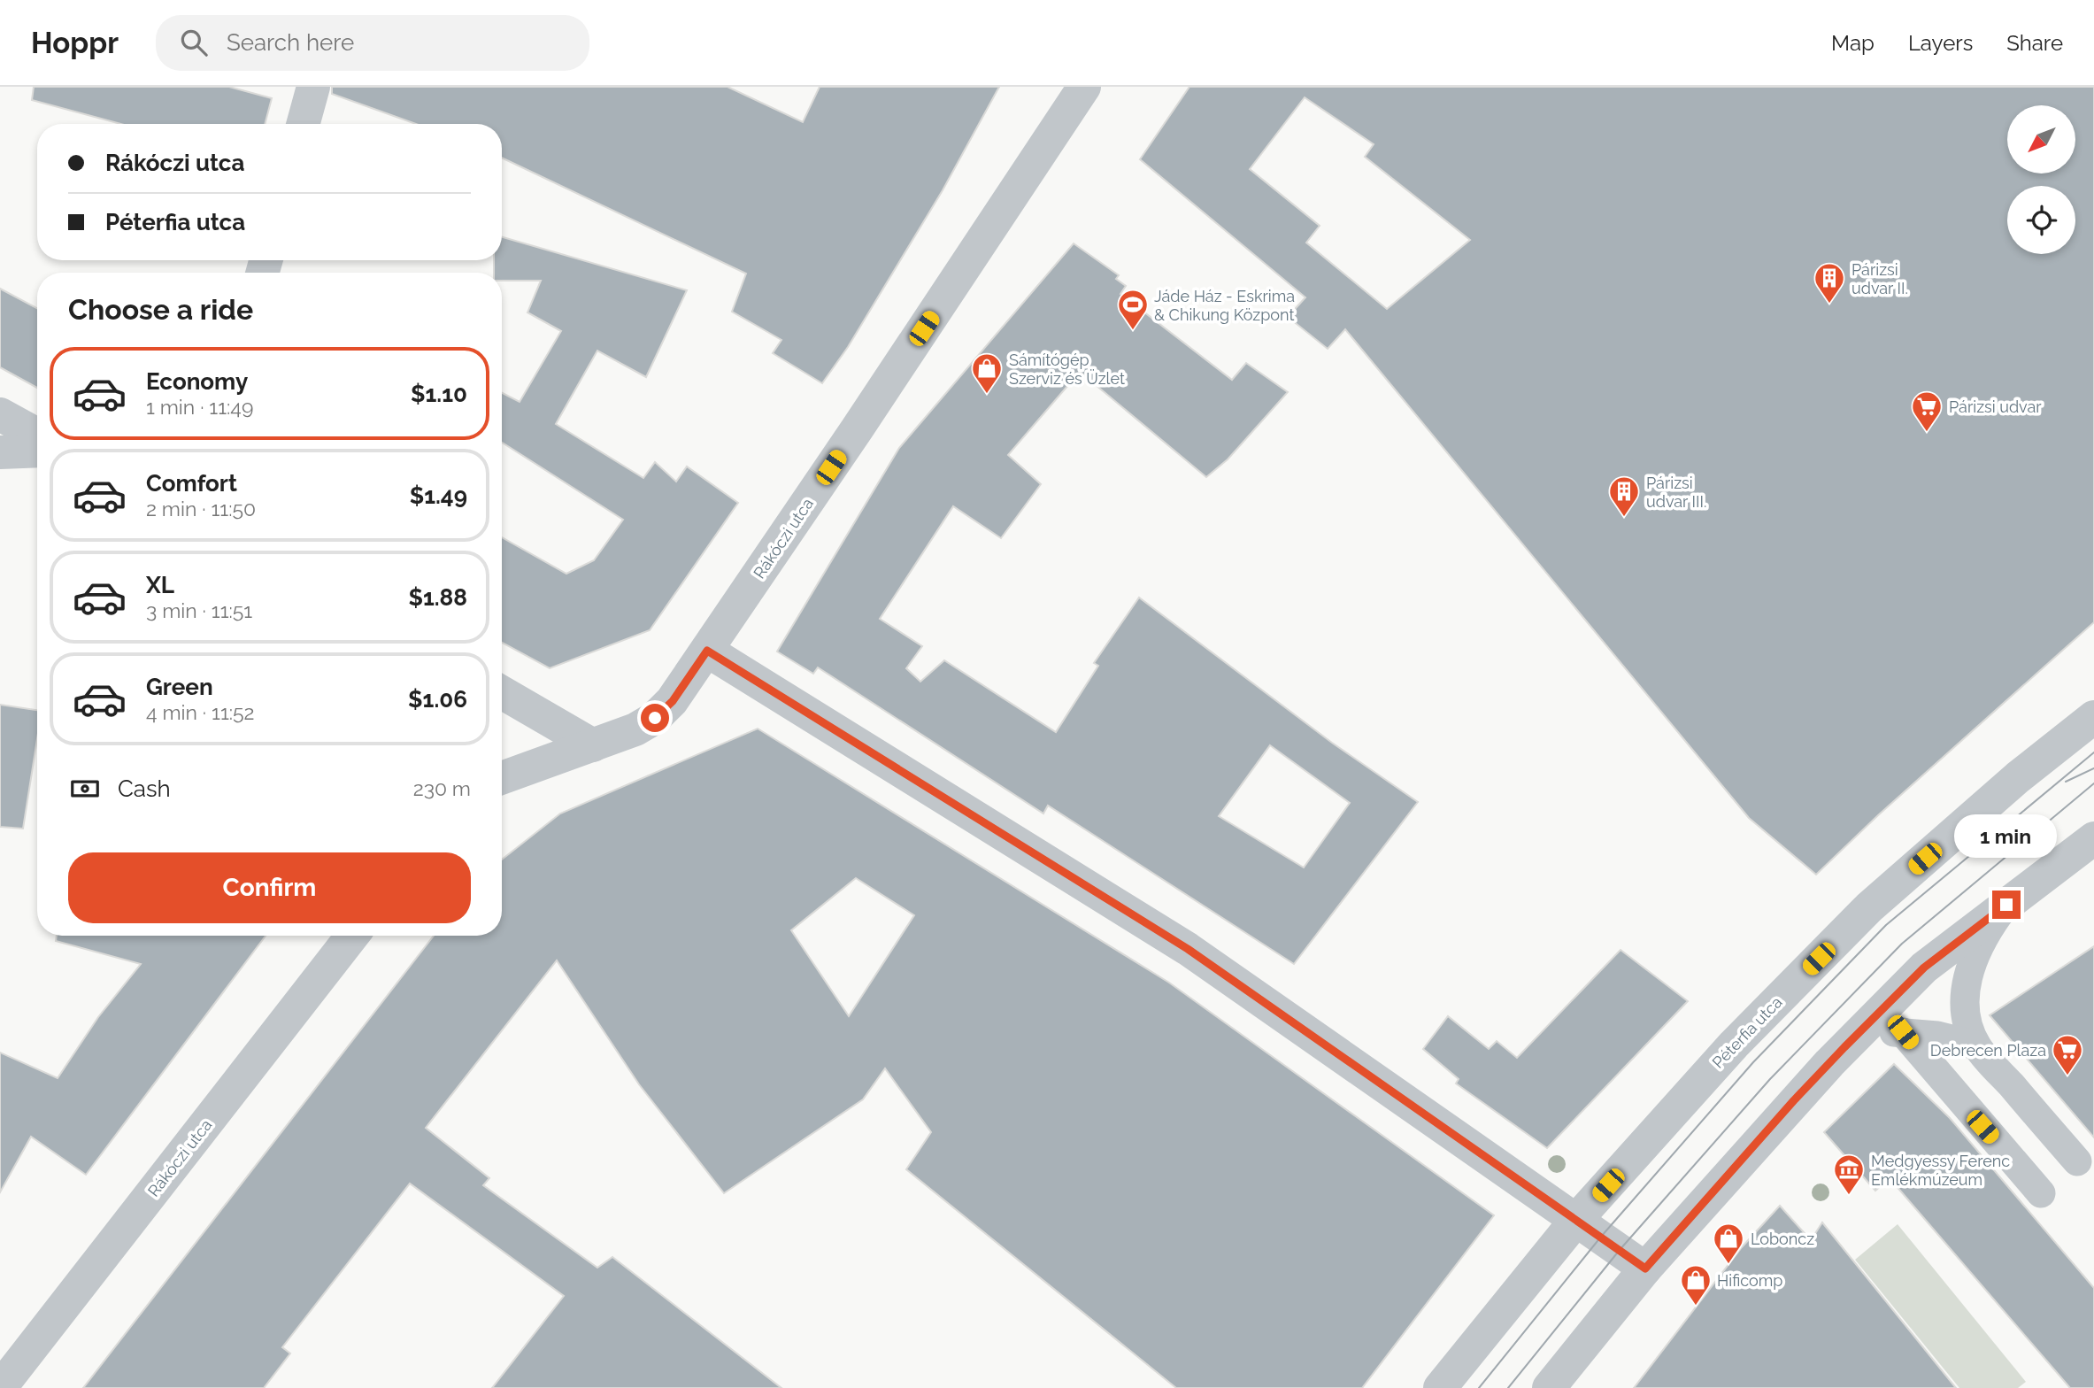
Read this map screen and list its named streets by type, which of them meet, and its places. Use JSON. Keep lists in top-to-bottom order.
{
  "streets": {
    "street": ["Rákóczi utca", "Péterfia utca"]
  },
  "places": {
    "building": ["Párizsi udvar II.", "Párizsi udvar III."],
    "sports": ["Jáde Ház - Eskrima & Chikung Központ"],
    "shop": ["Sámítógép Szerviz és Üzlet", "Loboncz", "Hificomp"],
    "supermarket": ["Párizsi udvar", "Debrecen Plaza"],
    "museum": ["Medgyessy Ferenc Emlékmúzeum"]
  },
  "north": "bottom left",
  "page": {
    "header": "Hoppr",
    "search": "Search here",
    "nav": ["Map", "Layers", "Share"],
    "banner": ["Rákóczi utca", "Péterfia utca"],
    "heading": "Choose a ride",
    "list": [
      {
        "name": "Economy",
        "note": "1 min · 11:49",
        "value": "$1.10"
      },
      {
        "name": "Comfort",
        "note": "2 min · 11:50",
        "value": "$1.49"
      },
      {
        "name": "XL",
        "note": "3 min · 11:51",
        "value": "$1.88"
      },
      {
        "name": "Green",
        "note": "4 min · 11:52",
        "value": "$1.06"
      }
    ],
    "pay": ["Cash", "230 m"],
    "bubble": "1 min",
    "buttons": "Confirm"
  }
}
